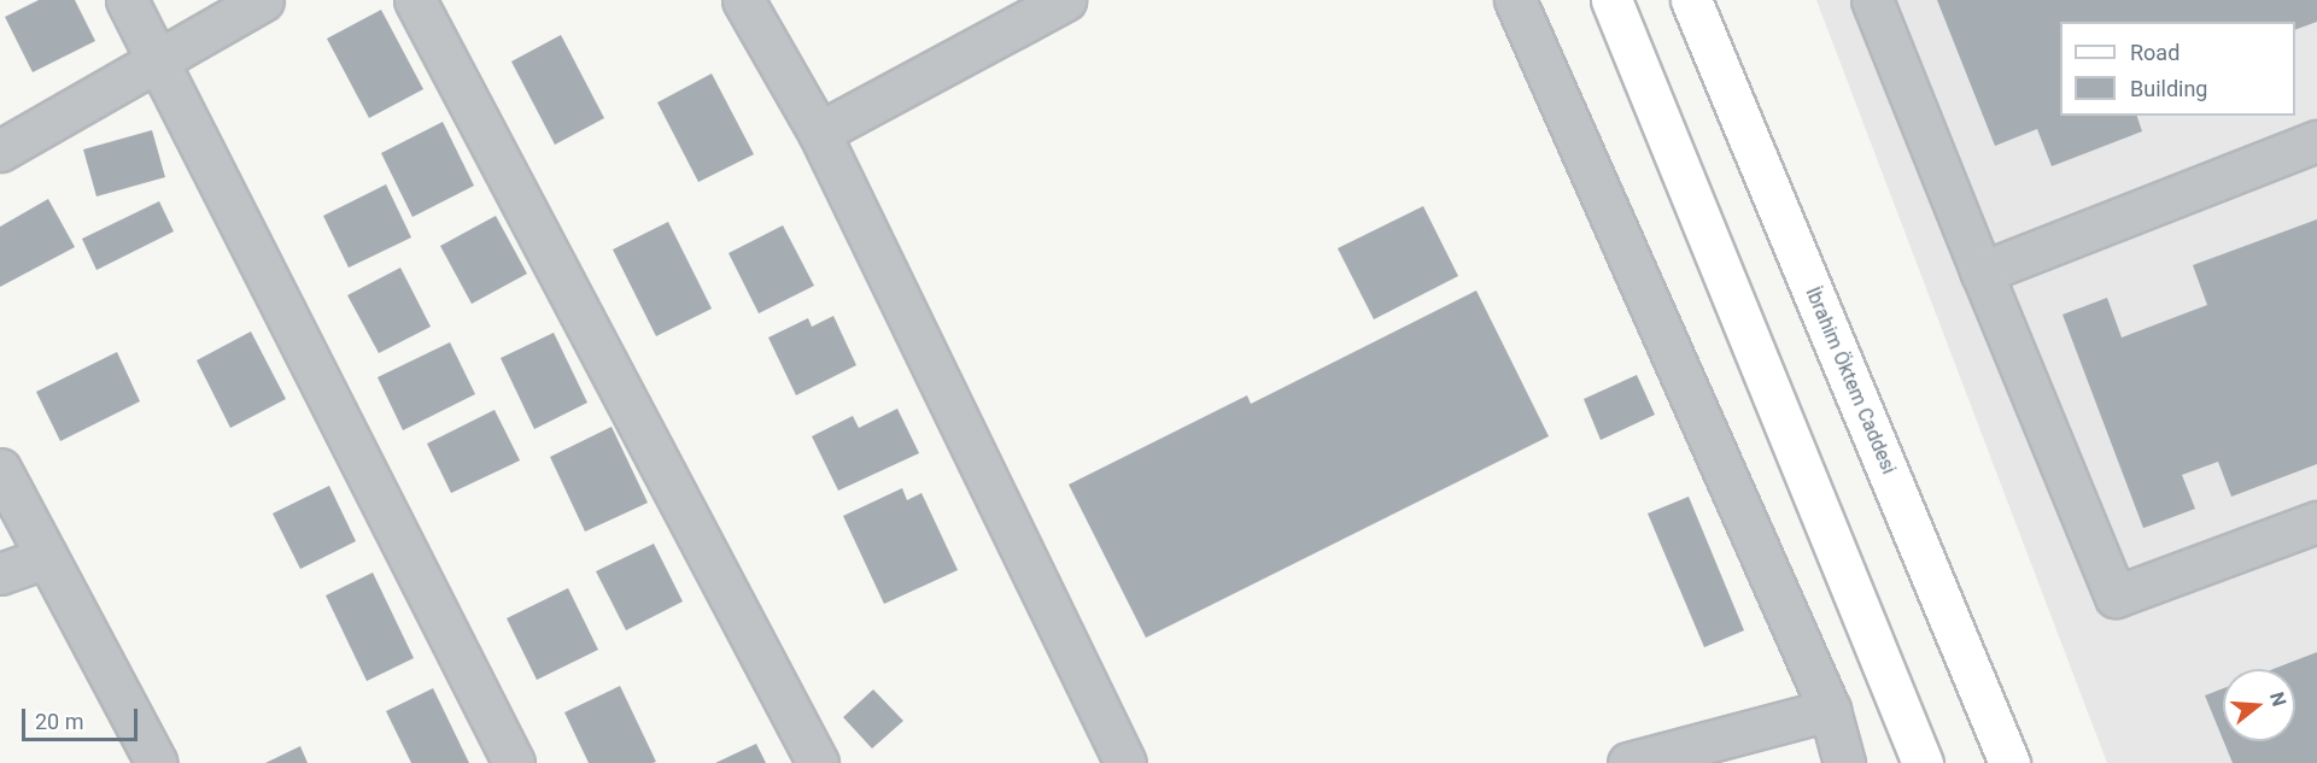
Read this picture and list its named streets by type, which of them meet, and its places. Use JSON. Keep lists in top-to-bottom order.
{
  "streets": {
    "main road": ["İbrahim Öktem Caddesi"]
  },
  "legend": ["Road", "Building"],
  "scale_bar": "20 m",
  "north": "right"
}
